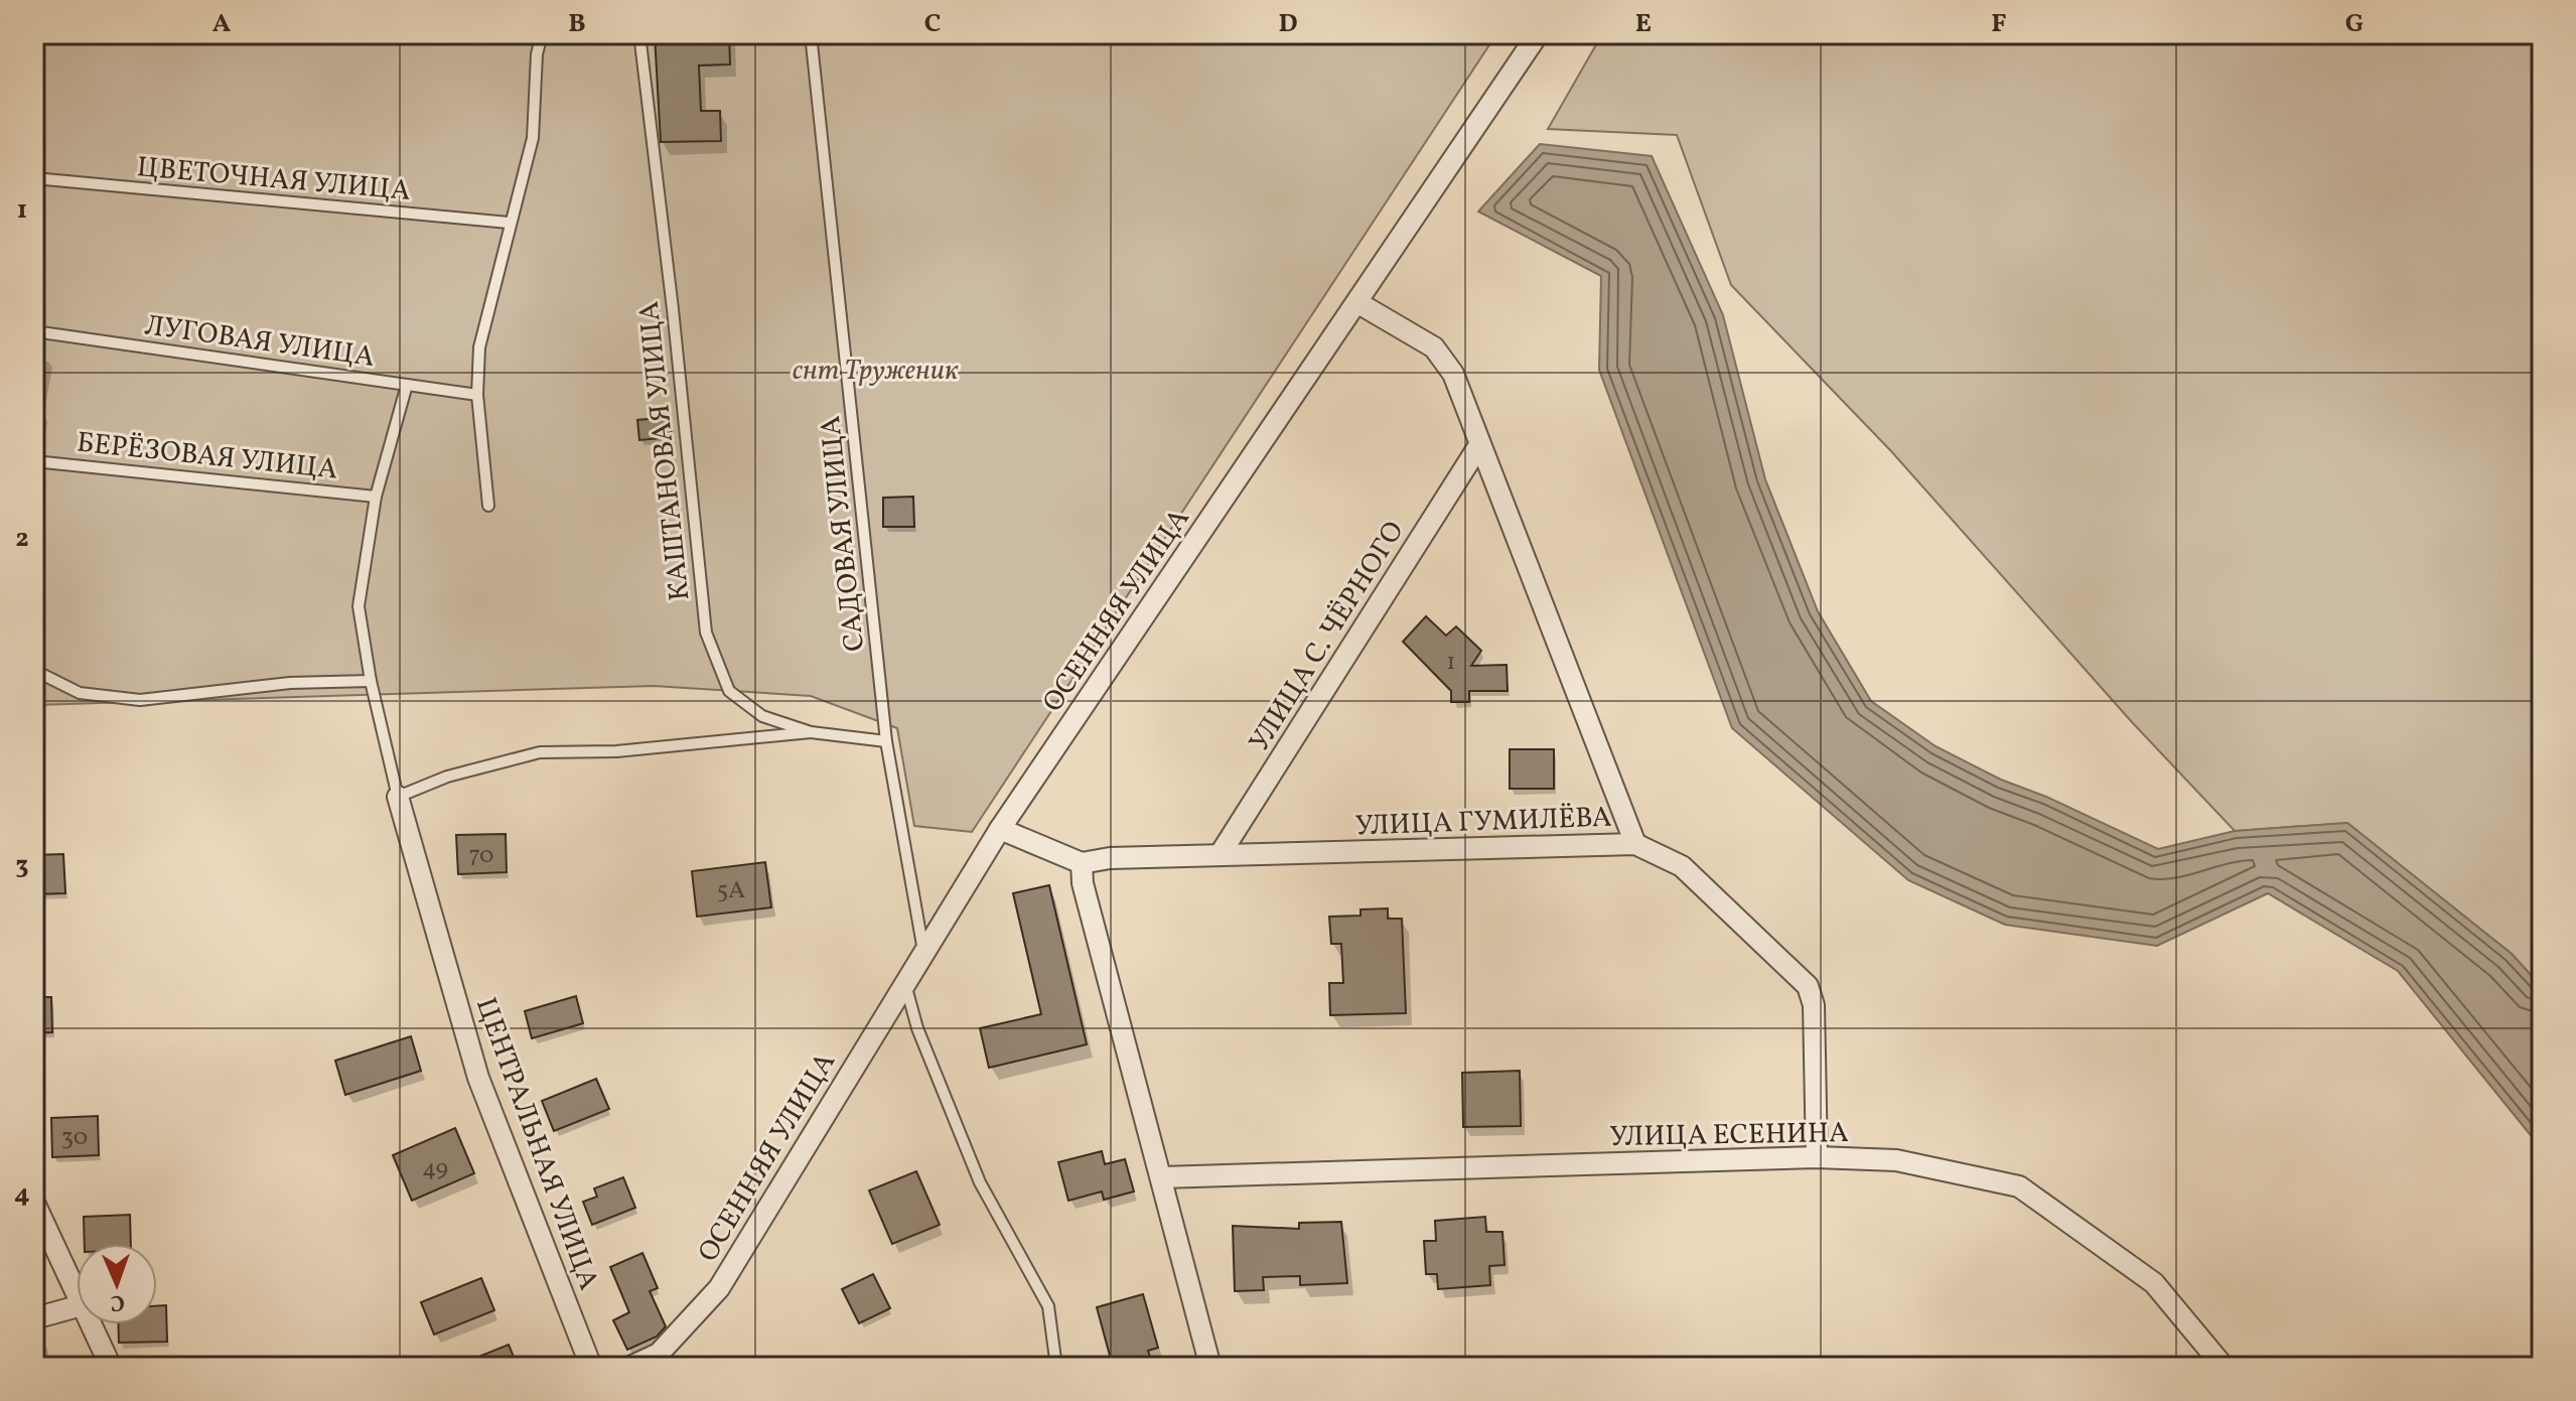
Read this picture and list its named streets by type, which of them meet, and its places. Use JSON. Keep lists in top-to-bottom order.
{
  "streets": {
    "street": [
      "ОСЕННЯЯ УЛИЦА",
      "УЛИЦА С. ЧЁРНОГО",
      "УЛИЦА ГУМИЛЁВА",
      "УЛИЦА ЕСЕНИНА",
      "ЦЕНТРАЛЬНАЯ УЛИЦА"
    ],
    "lane": [
      "ЦВЕТОЧНАЯ УЛИЦА",
      "ЛУГОВАЯ УЛИЦА",
      "КАШТАНОВАЯ УЛИЦА",
      "БЕРЁЗОВАЯ УЛИЦА",
      "САДОВАЯ УЛИЦА"
    ]
  },
  "crossings": [
    ["КАШТАНОВАЯ УЛИЦА", "САДОВАЯ УЛИЦА"],
    ["УЛИЦА С. ЧЁРНОГО", "УЛИЦА ГУМИЛЁВА"],
    ["УЛИЦА ГУМИЛЁВА", "УЛИЦА ЕСЕНИНА"]
  ],
  "parks": ["снт Труженик"],
  "house_numbers": [
    "1",
    "70",
    "5А",
    "30",
    "49"
  ],
  "north": "bottom",
  "grid": {
    "columns": [
      "A",
      "B",
      "C",
      "D",
      "E",
      "F",
      "G"
    ],
    "rows": [
      "1",
      "2",
      "3",
      "4"
    ]
  }
}
